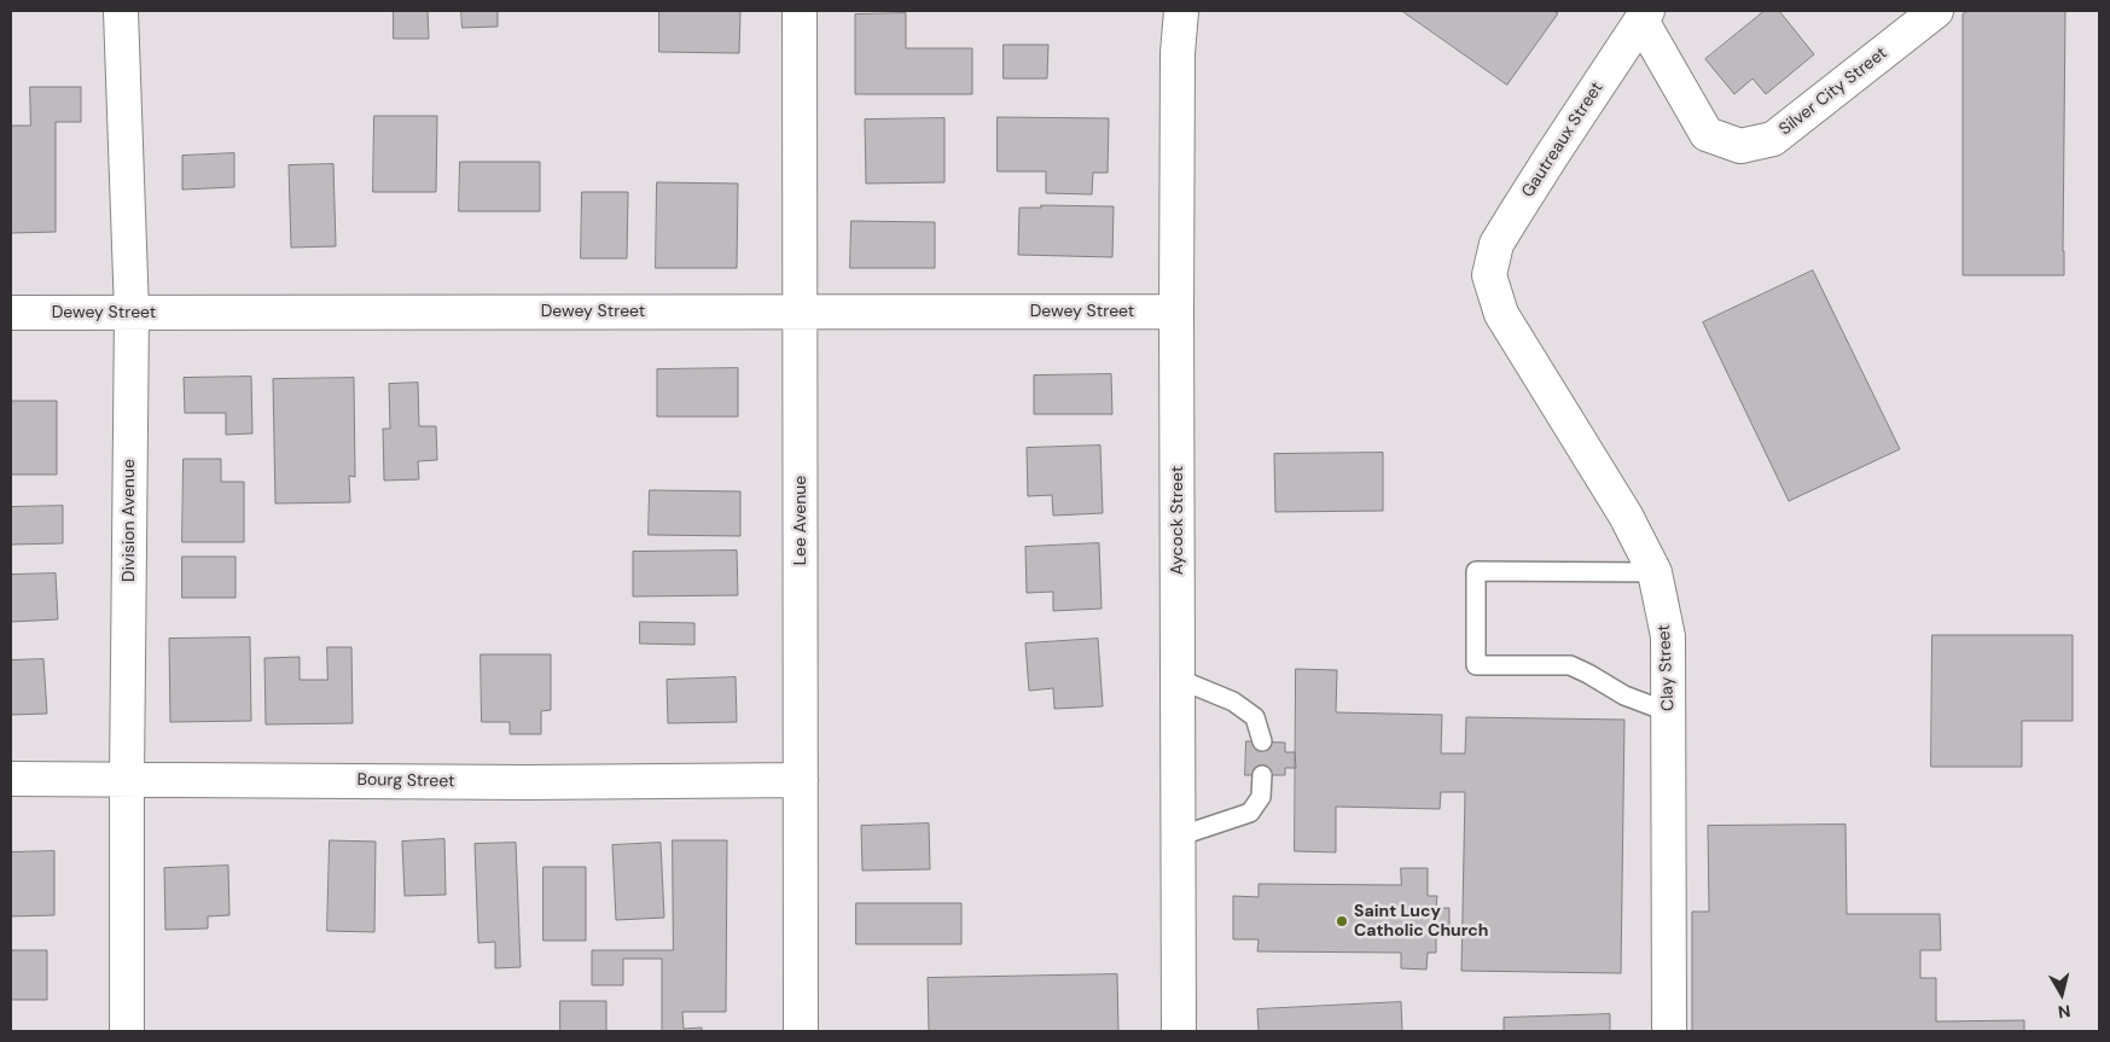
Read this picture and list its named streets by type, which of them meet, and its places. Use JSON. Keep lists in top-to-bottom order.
{
  "streets": {
    "street": [
      "Silver City Street",
      "Gautreaux Street",
      "Dewey Street",
      "Division Avenue",
      "Lee Avenue",
      "Aycock Street",
      "Clay Street",
      "Bourg Street"
    ]
  },
  "crossings": [
    ["Silver City Street", "Gautreaux Street"],
    ["Gautreaux Street", "Clay Street"],
    ["Dewey Street", "Division Avenue"],
    ["Dewey Street", "Lee Avenue"],
    ["Dewey Street", "Aycock Street"],
    ["Division Avenue", "Bourg Street"],
    ["Lee Avenue", "Bourg Street"]
  ],
  "places": ["Saint Lucy Catholic Church"],
  "north": "bottom"
}
